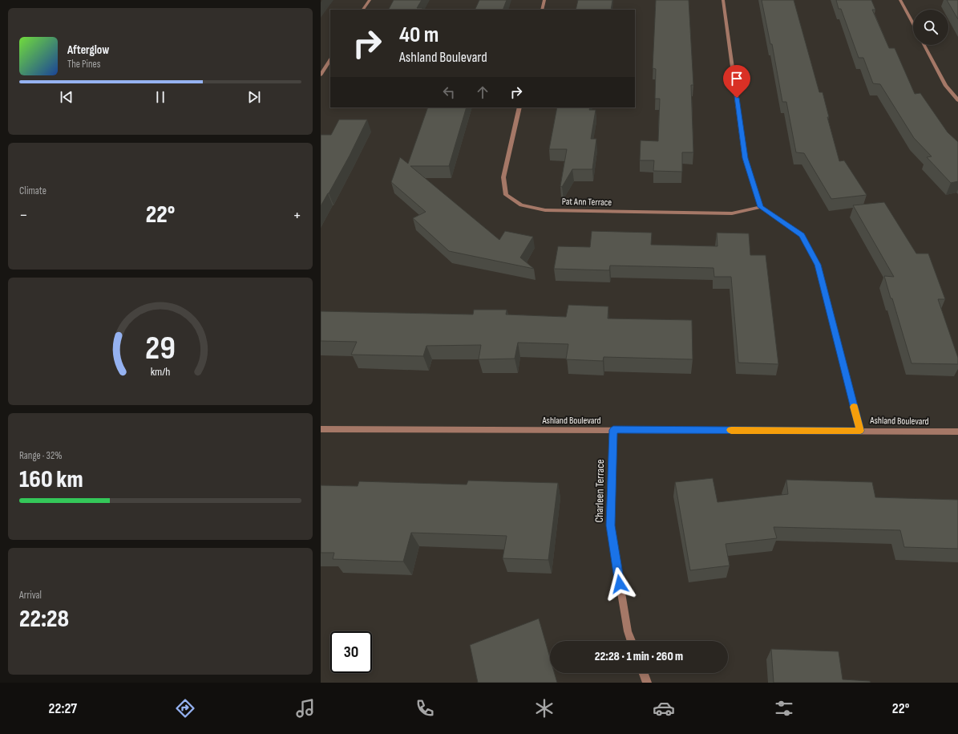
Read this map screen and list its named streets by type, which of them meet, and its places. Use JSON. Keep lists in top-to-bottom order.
{
  "streets": {
    "street": ["Pat Ann Terrace", "Ashland Boulevard", "Charleen Terrace"]
  },
  "crossings": [
    ["Ashland Boulevard", "Charleen Terrace"]
  ],
  "page": {
    "turn": ["40 m", "Ashland Boulevard"],
    "song": ["Afterglow", "The Pines"],
    "tile": [
      "Climate",
      ["Range · 32%", "160 km"],
      ["Arrival", "22:28"]
    ],
    "heat": ["−", "22°", "+"],
    "limit": "30",
    "trip": "22:28 · 1 min · 260 m",
    "tabs": ["22:27", "22°"],
    "gauge": ["29", "km/h"]
  }
}
